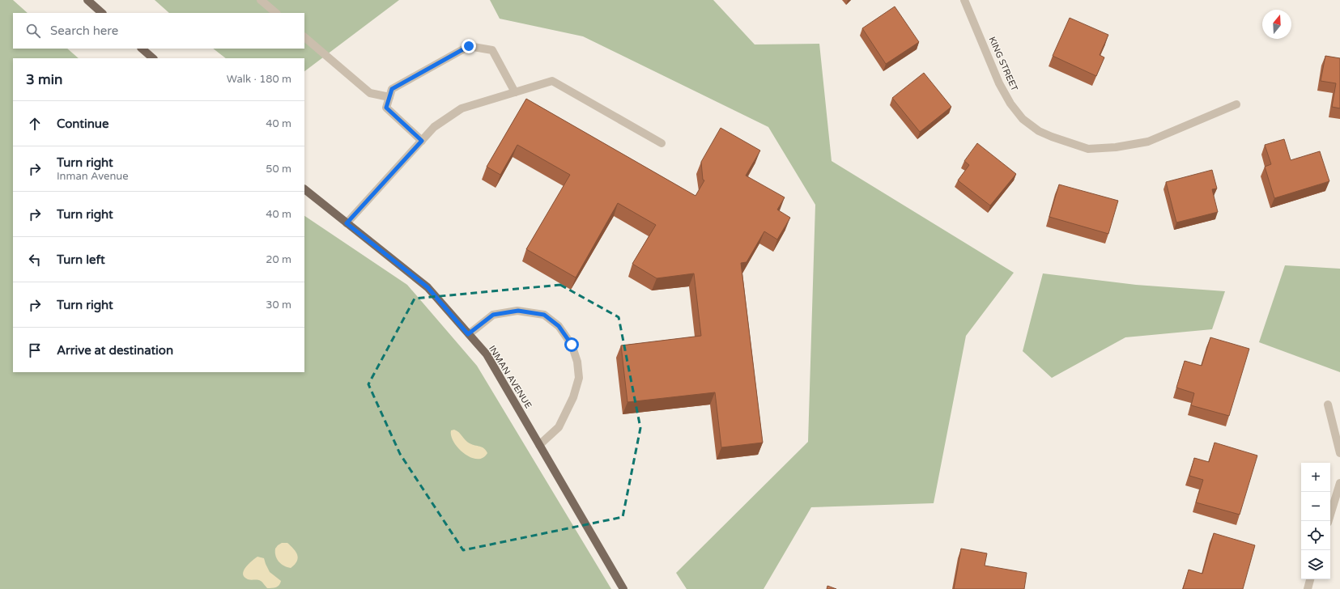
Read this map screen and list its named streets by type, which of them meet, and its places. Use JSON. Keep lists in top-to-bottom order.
{
  "streets": {
    "main road": ["INMAN AVENUE"],
    "street": ["KING STREET"]
  },
  "north": "top",
  "page": {
    "search": "Search here",
    "heading": ["3 min", "Walk · 180 m"],
    "list": [
      ["Continue", "40 m"],
      ["Turn right", "Inman Avenue", "50 m"],
      ["Turn right", "40 m"],
      ["Turn left", "20 m"],
      ["Turn right", "30 m"],
      "Arrive at destination"
    ],
    "map_buttons": ["+", "−"]
  }
}
